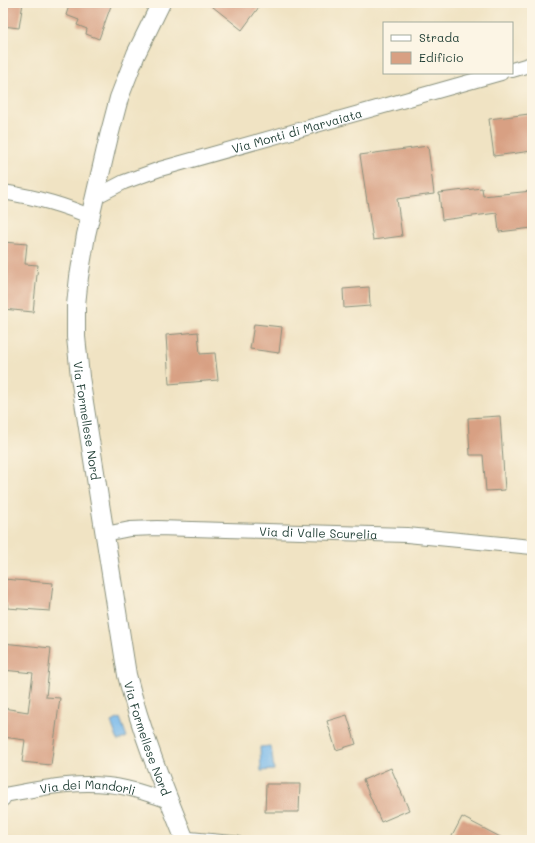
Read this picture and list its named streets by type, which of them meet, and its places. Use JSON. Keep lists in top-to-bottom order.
{
  "streets": {
    "street": [
      "Via Monti di Marvaiata",
      "Via Formellese Nord",
      "Via di Valle Scurelia",
      "Via dei Mandorli"
    ]
  },
  "crossings": [
    ["Via Monti di Marvaiata", "Via Formellese Nord"],
    ["Via Formellese Nord", "Via di Valle Scurelia"],
    ["Via Formellese Nord", "Via dei Mandorli"]
  ],
  "legend": ["Strada", "Edificio"]
}
